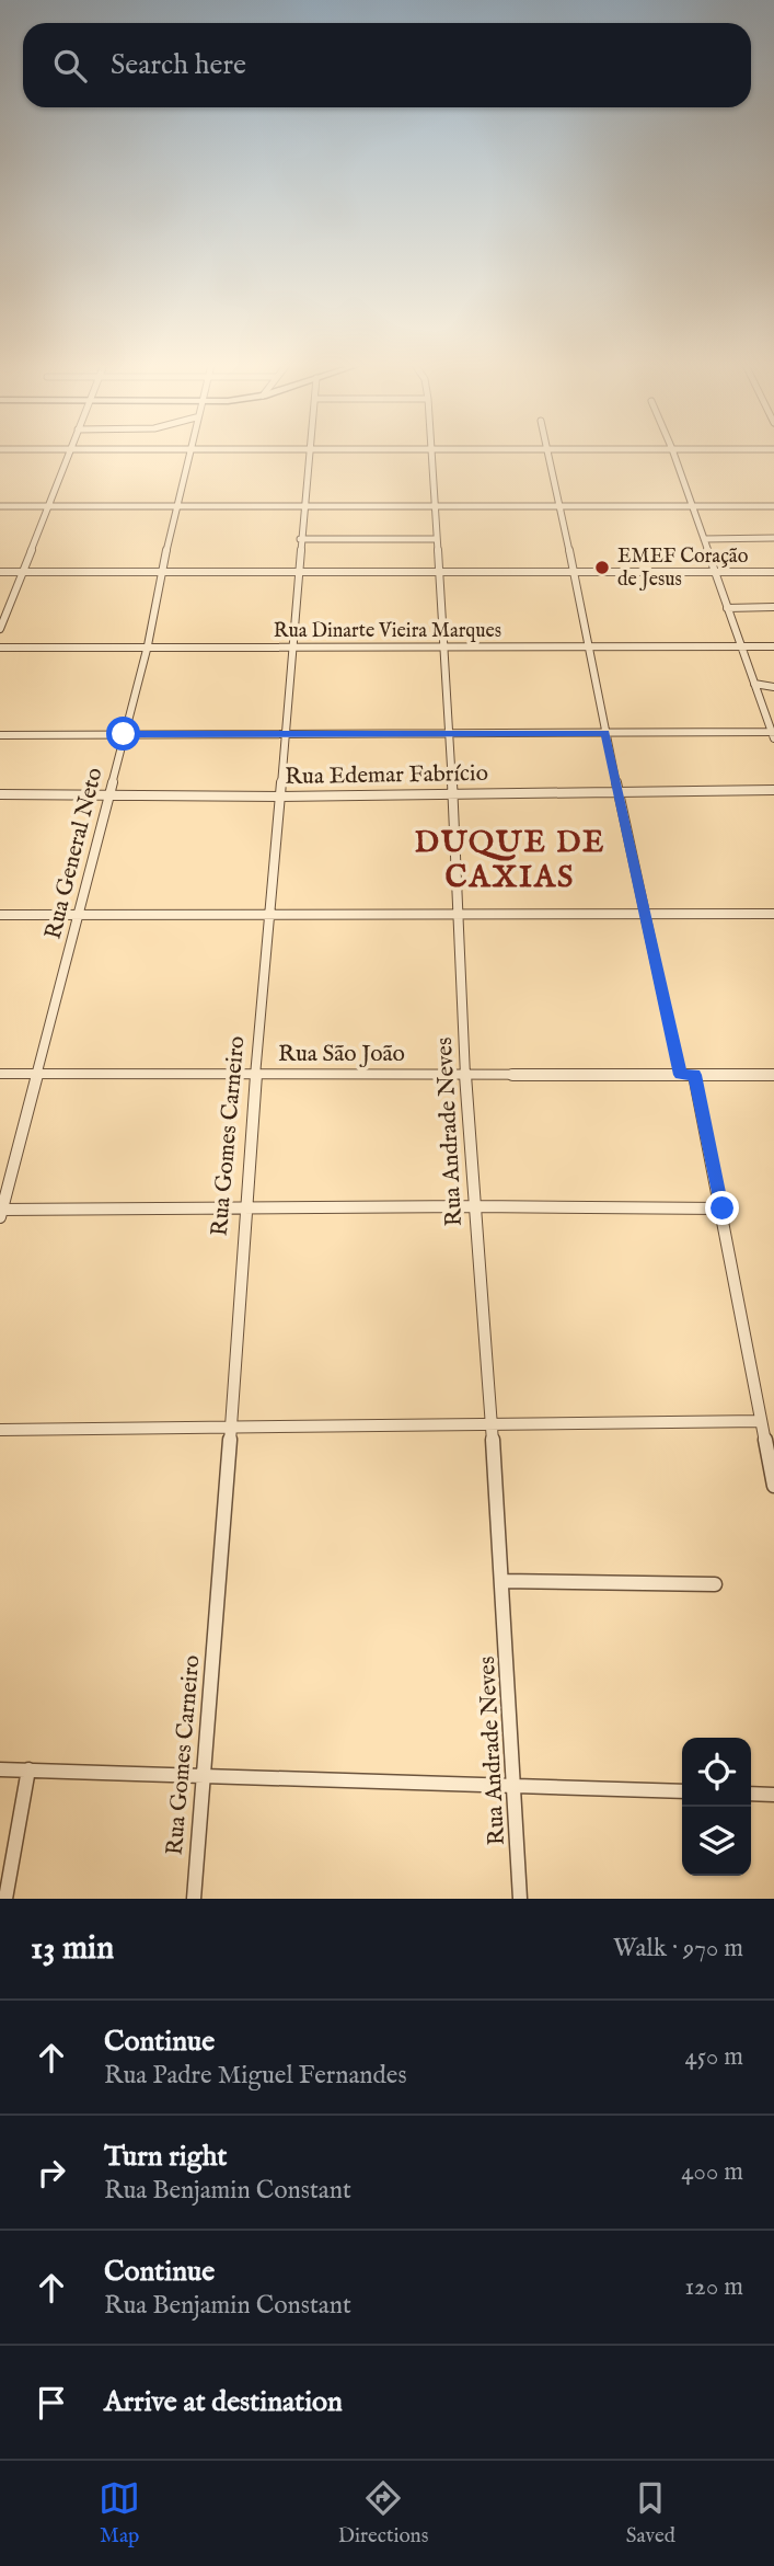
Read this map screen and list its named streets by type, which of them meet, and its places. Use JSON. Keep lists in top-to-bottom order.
{
  "streets": {
    "street": [
      "Rua Dinarte Vieira Marques",
      "Rua Edemar Fabrício",
      "Rua General Neto",
      "Rua São João",
      "Rua Andrade Neves",
      "Rua Gomes Carneiro"
    ]
  },
  "crossings": [
    ["Rua Dinarte Vieira Marques", "Rua General Neto"],
    ["Rua Dinarte Vieira Marques", "Rua Andrade Neves"],
    ["Rua Dinarte Vieira Marques", "Rua Gomes Carneiro"],
    ["Rua Edemar Fabrício", "Rua General Neto"],
    ["Rua Edemar Fabrício", "Rua Andrade Neves"],
    ["Rua Edemar Fabrício", "Rua Gomes Carneiro"],
    ["Rua General Neto", "Rua São João"],
    ["Rua São João", "Rua Andrade Neves"],
    ["Rua São João", "Rua Gomes Carneiro"]
  ],
  "districts": ["DUQUE DE CAXIAS"],
  "places": ["EMEF Coração de Jesus"],
  "page": {
    "search": "Search here",
    "heading": ["13 min", "Walk · 970 m"],
    "list": [
      ["Continue", "Rua Padre Miguel Fernandes", "450 m"],
      ["Turn right", "Rua Benjamin Constant", "400 m"],
      ["Continue", "Rua Benjamin Constant", "120 m"],
      "Arrive at destination"
    ],
    "nav": ["Map", "Directions", "Saved"]
  }
}
